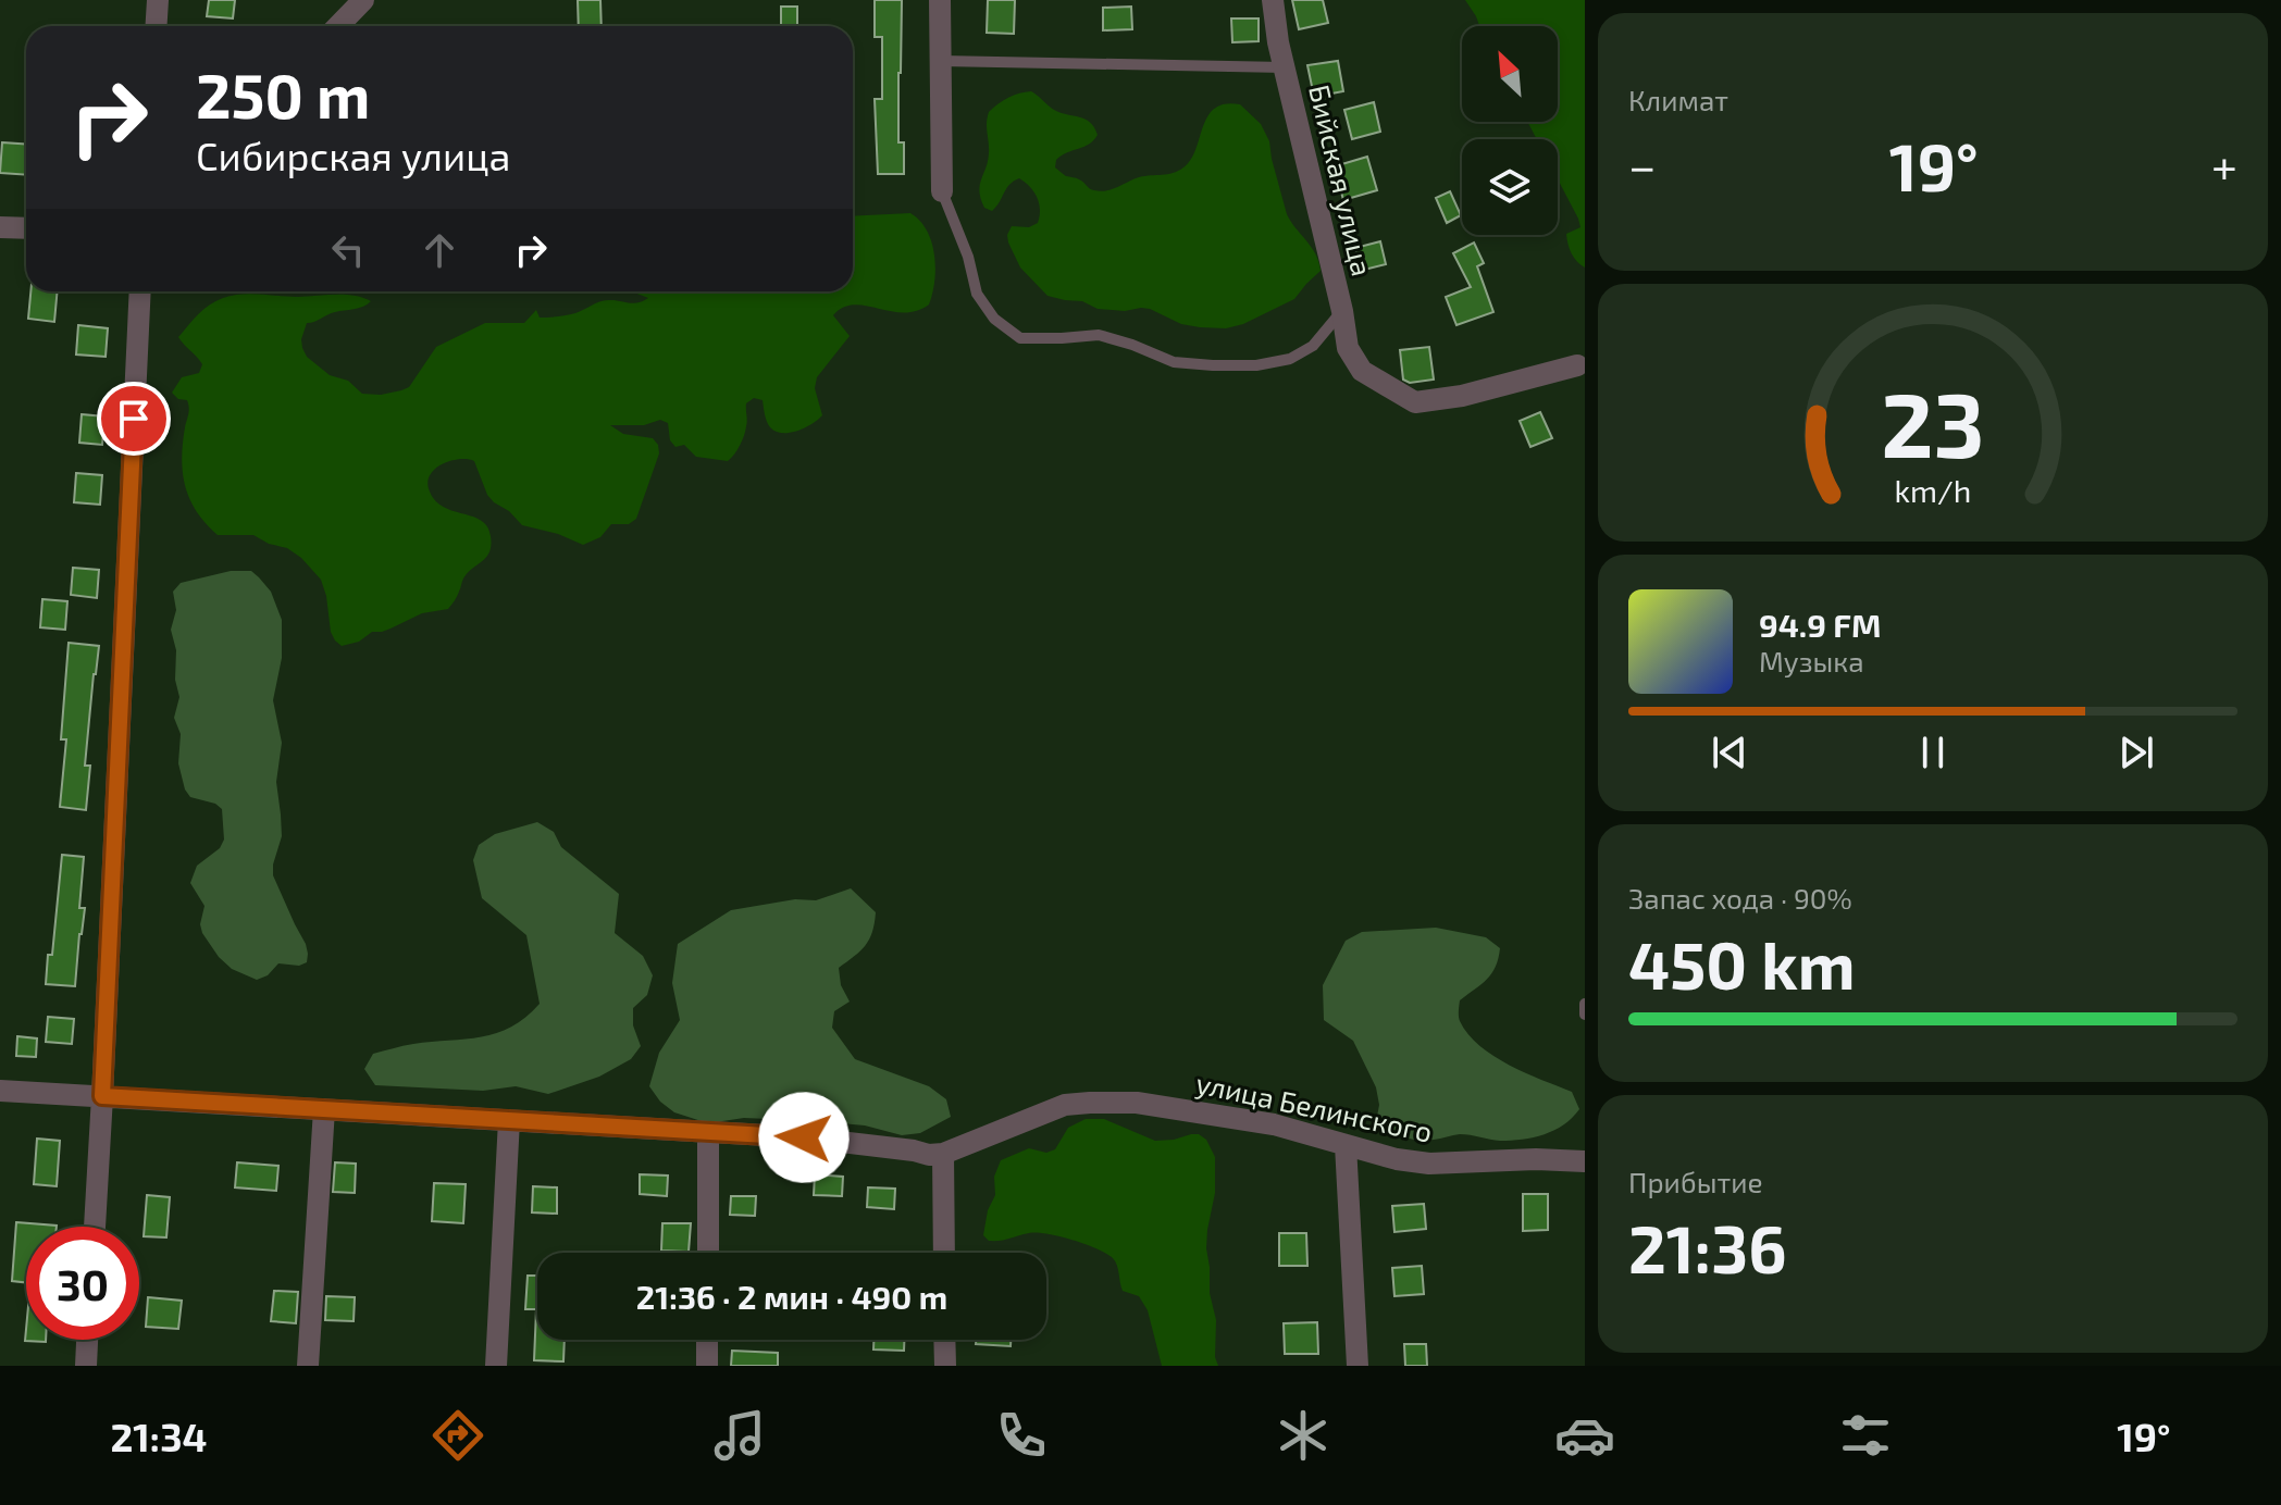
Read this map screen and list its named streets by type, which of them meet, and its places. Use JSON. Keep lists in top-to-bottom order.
{
  "streets": {
    "street": ["Бийская улица", "улица Белинского"]
  },
  "north": "top left",
  "page": {
    "tile": [
      "Климат",
      ["Запас хода · 90%", "450 km"],
      ["Прибытие", "21:36"]
    ],
    "turn": ["250 m", "Сибирская улица"],
    "heat": ["−", "19°", "+"],
    "song": ["94.9 FM", "Музыка"],
    "limit": "30",
    "trip": "21:36 · 2 мин · 490 m",
    "tabs": ["21:34", "19°"],
    "gauge": ["23", "km/h"]
  }
}
